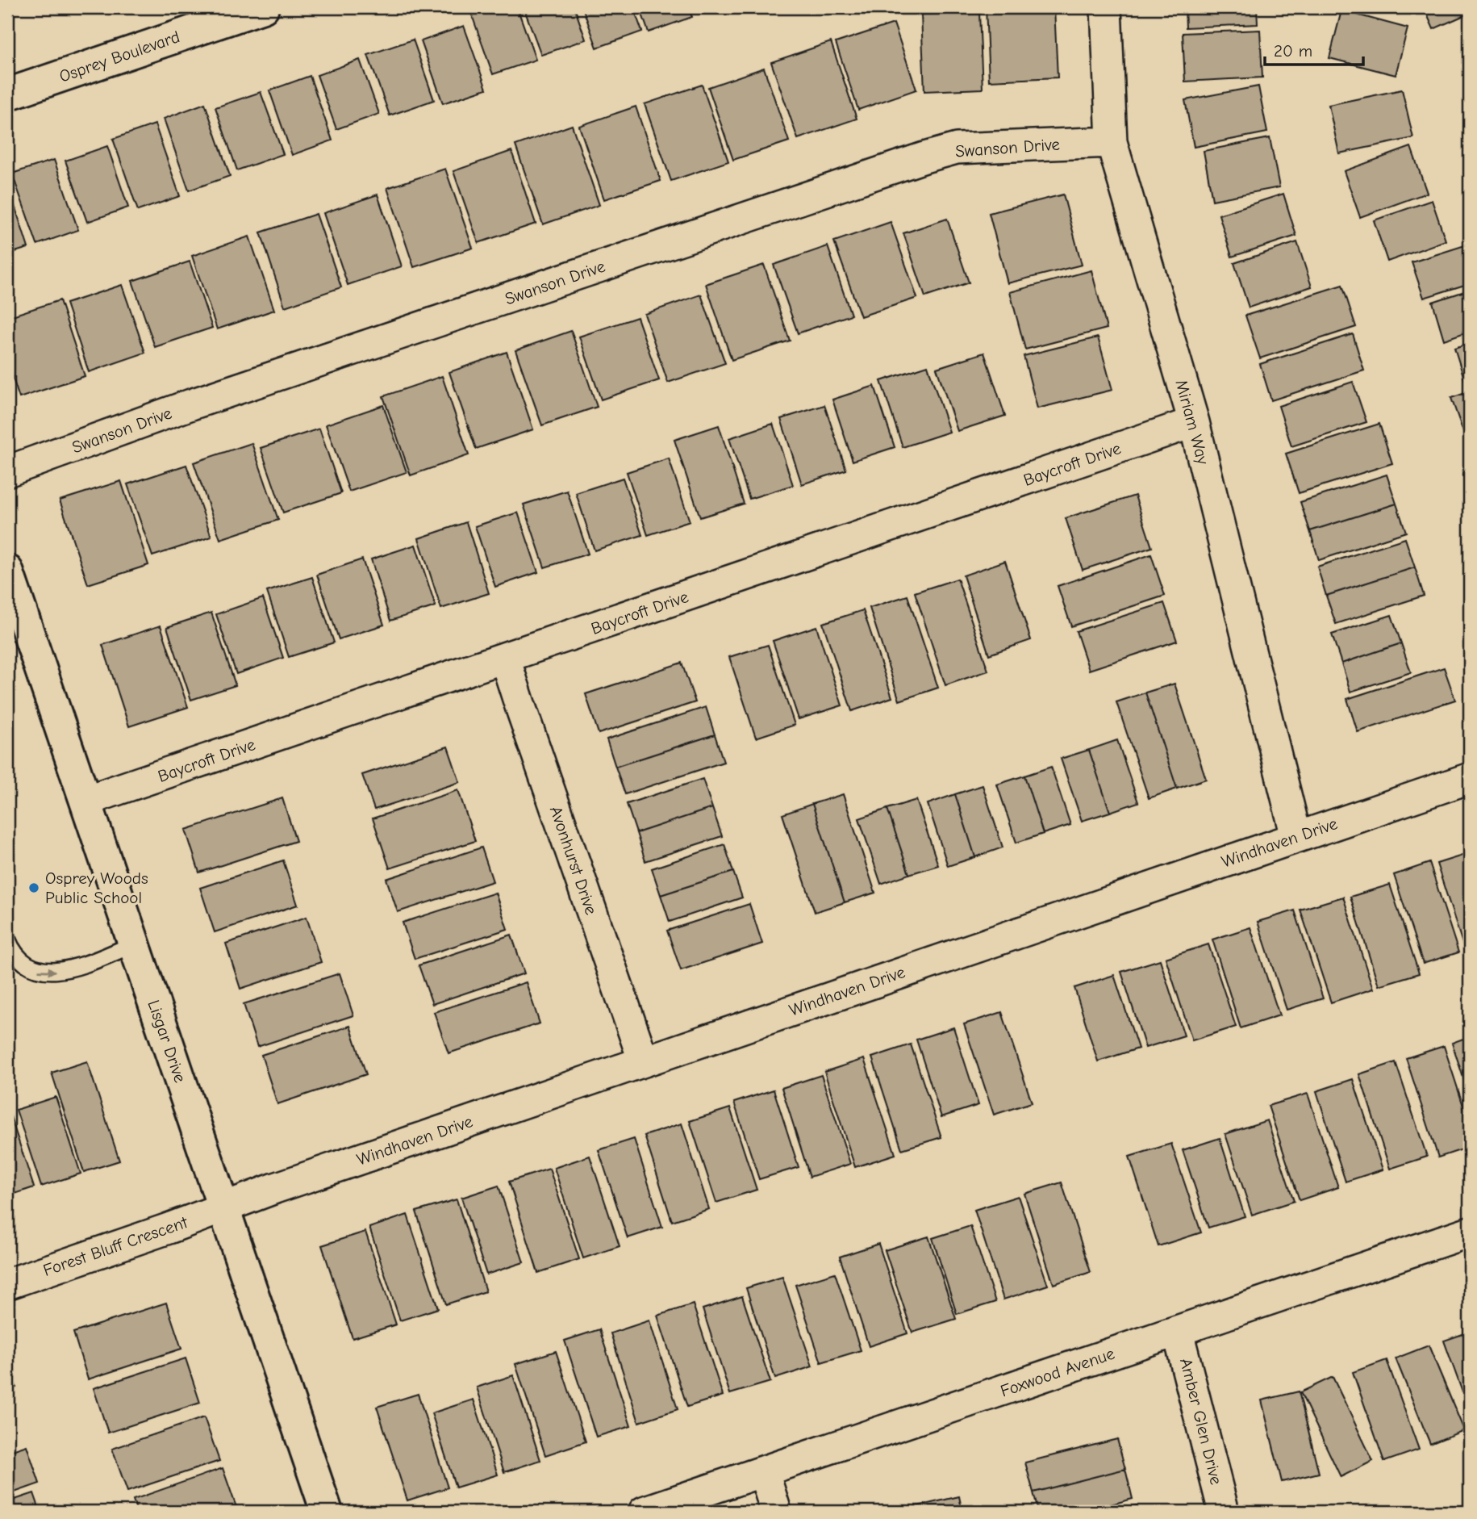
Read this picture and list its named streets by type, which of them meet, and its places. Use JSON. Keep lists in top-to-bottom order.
{
  "streets": {
    "street": [
      "Osprey Boulevard",
      "Swanson Drive",
      "Miriam Way",
      "Baycroft Drive",
      "Windhaven Drive",
      "Avonhurst Drive",
      "Lisgar Drive",
      "Forest Bluff Crescent",
      "Foxwood Avenue",
      "Amber Glen Drive"
    ]
  },
  "crossings": [
    ["Swanson Drive", "Miriam Way"],
    ["Miriam Way", "Baycroft Drive"],
    ["Miriam Way", "Windhaven Drive"],
    ["Baycroft Drive", "Avonhurst Drive"],
    ["Baycroft Drive", "Lisgar Drive"],
    ["Windhaven Drive", "Avonhurst Drive"],
    ["Windhaven Drive", "Lisgar Drive"],
    ["Windhaven Drive", "Forest Bluff Crescent"],
    ["Lisgar Drive", "Forest Bluff Crescent"],
    ["Foxwood Avenue", "Amber Glen Drive"]
  ],
  "places": ["Osprey Woods Public School"],
  "scale_bar": "20 m"
}
